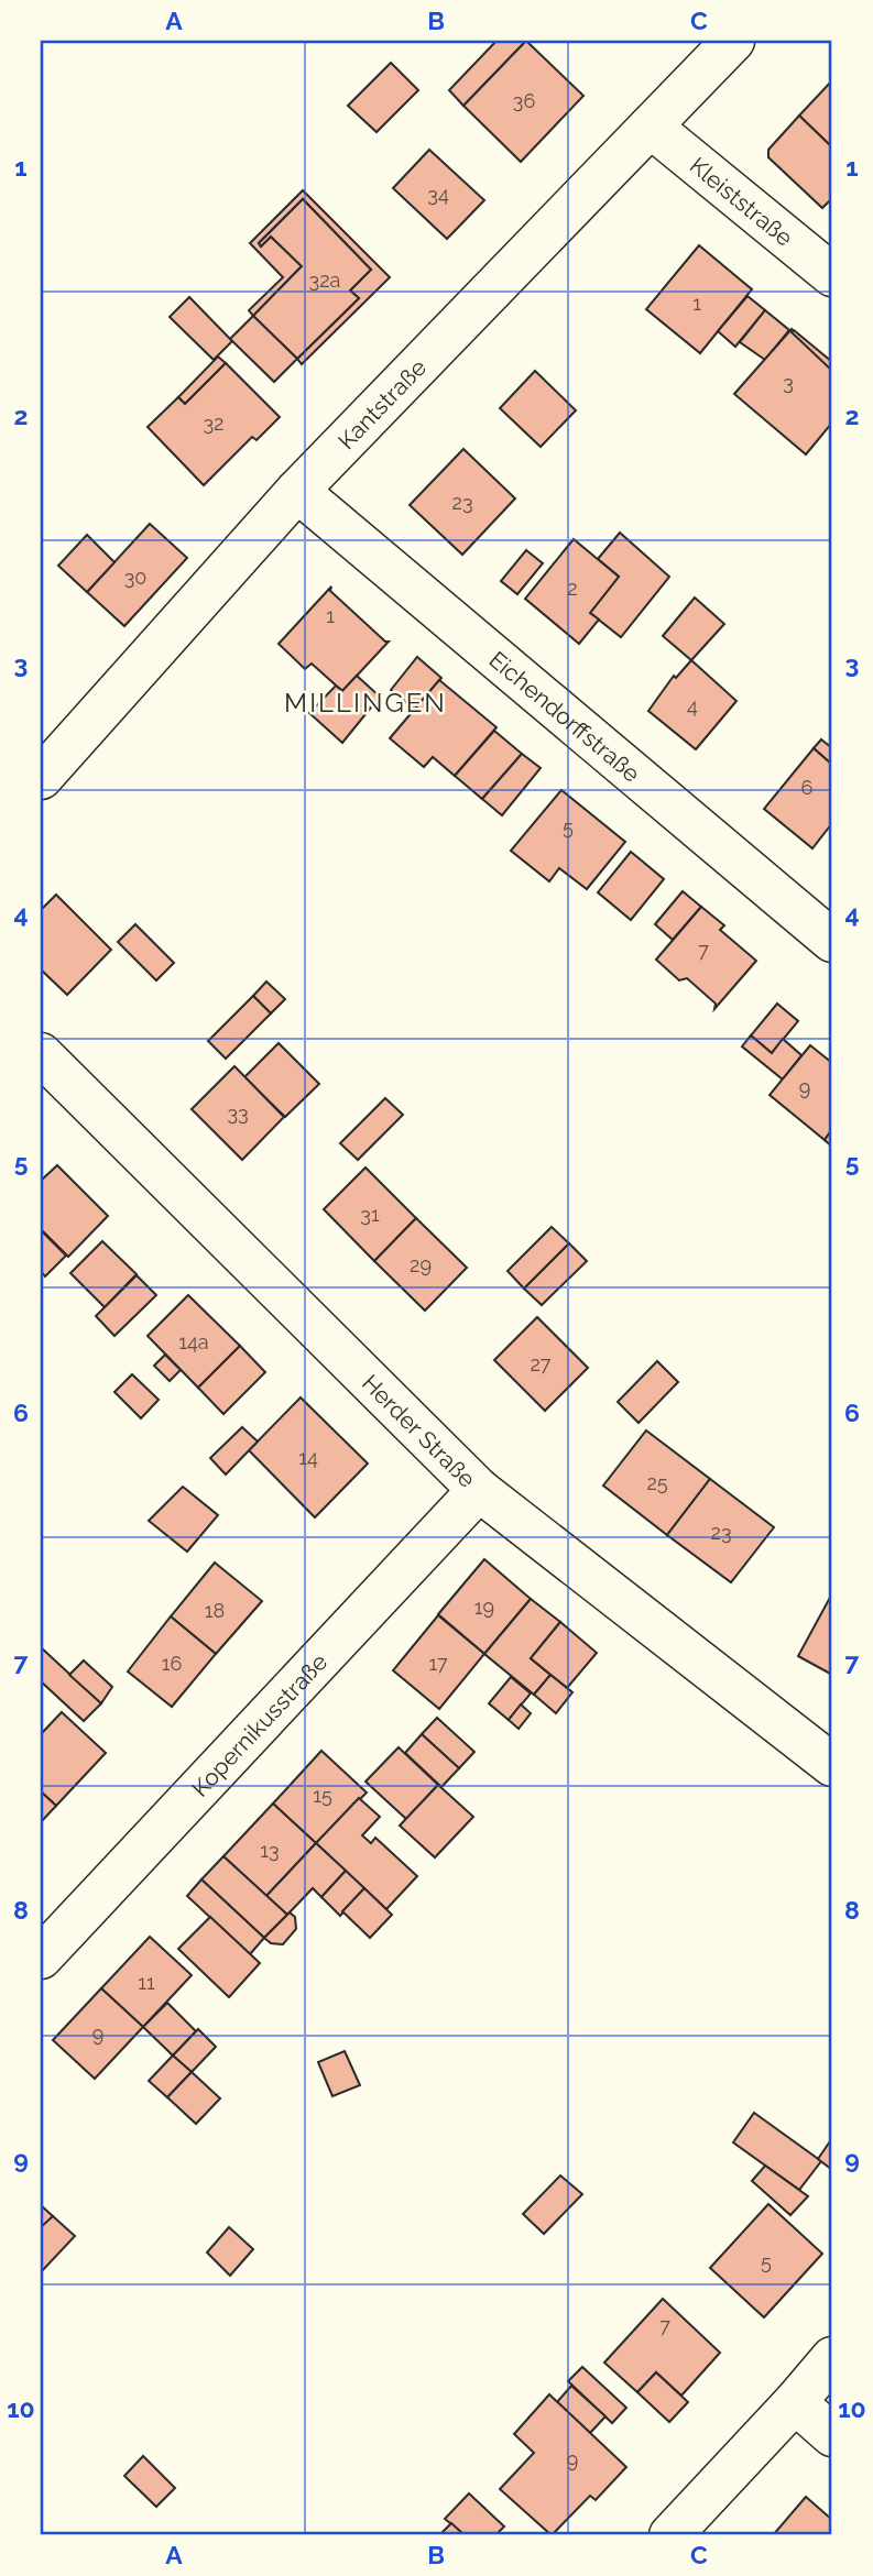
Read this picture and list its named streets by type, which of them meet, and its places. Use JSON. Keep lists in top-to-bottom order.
{
  "streets": {
    "street": [
      "Kleiststraße",
      "Kantstraße",
      "Eichendorffstraße",
      "Herder Straße",
      "Kopernikusstraße"
    ]
  },
  "crossings": [
    ["Kleiststraße", "Kantstraße"],
    ["Kantstraße", "Eichendorffstraße"],
    ["Herder Straße", "Kopernikusstraße"]
  ],
  "districts": ["MILLINGEN"],
  "house_numbers": [
    "36",
    "34",
    "32a",
    "1",
    "3",
    "32",
    "23",
    "30",
    "2",
    "1",
    "4",
    "6",
    "5",
    "7",
    "9",
    "33",
    "31",
    "29",
    "14a",
    "27",
    "14",
    "25",
    "23",
    "19",
    "18",
    "16",
    "17",
    "15",
    "13",
    "11",
    "9",
    "5",
    "7",
    "9"
  ],
  "grid": {
    "columns": ["A", "B", "C"],
    "rows": [
      "1",
      "2",
      "3",
      "4",
      "5",
      "6",
      "7",
      "8",
      "9",
      "10"
    ]
  }
}
